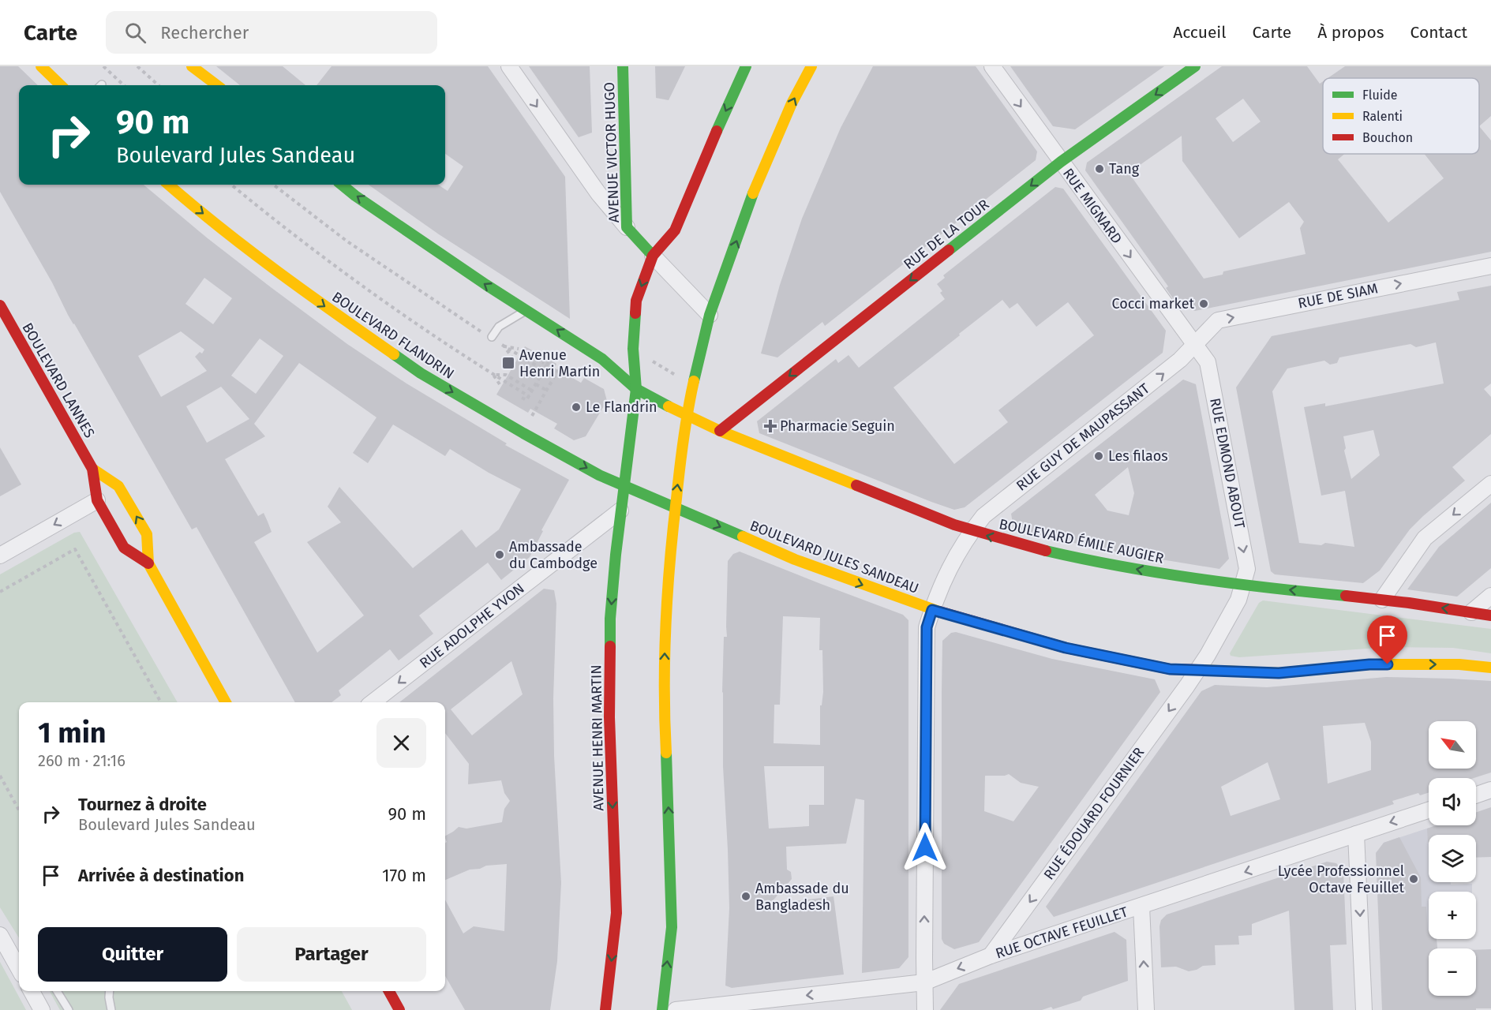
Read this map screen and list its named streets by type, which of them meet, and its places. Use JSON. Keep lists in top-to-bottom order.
{
  "streets": {
    "street": [
      "AVENUE VICTOR HUGO",
      "RUE MIGNARD",
      "RUE DE LA TOUR",
      "RUE DE SIAM",
      "BOULEVARD FLANDRIN",
      "BOULEVARD LANNES",
      "RUE GUY DE MAUPASSANT",
      "RUE EDMOND ABOUT",
      "BOULEVARD ÉMILE AUGIER",
      "BOULEVARD JULES SANDEAU",
      "RUE ADOLPHE YVON",
      "AVENUE HENRI MARTIN",
      "RUE ÉDOUARD FOURNIER",
      "RUE OCTAVE FEUILLET"
    ]
  },
  "crossings": [
    ["AVENUE VICTOR HUGO", "AVENUE HENRI MARTIN"],
    ["RUE MIGNARD", "RUE DE LA TOUR"],
    ["RUE MIGNARD", "RUE DE SIAM"],
    ["RUE MIGNARD", "RUE GUY DE MAUPASSANT"],
    ["RUE MIGNARD", "RUE EDMOND ABOUT"],
    ["RUE DE LA TOUR", "BOULEVARD ÉMILE AUGIER"],
    ["RUE DE SIAM", "RUE GUY DE MAUPASSANT"],
    ["RUE DE SIAM", "RUE EDMOND ABOUT"],
    ["BOULEVARD FLANDRIN", "BOULEVARD JULES SANDEAU"],
    ["BOULEVARD FLANDRIN", "AVENUE HENRI MARTIN"],
    ["RUE GUY DE MAUPASSANT", "RUE EDMOND ABOUT"],
    ["RUE GUY DE MAUPASSANT", "BOULEVARD ÉMILE AUGIER"],
    ["RUE GUY DE MAUPASSANT", "BOULEVARD JULES SANDEAU"],
    ["RUE GUY DE MAUPASSANT", "RUE OCTAVE FEUILLET"],
    ["RUE EDMOND ABOUT", "BOULEVARD ÉMILE AUGIER"],
    ["RUE EDMOND ABOUT", "BOULEVARD JULES SANDEAU"],
    ["RUE EDMOND ABOUT", "RUE ÉDOUARD FOURNIER"],
    ["BOULEVARD ÉMILE AUGIER", "AVENUE HENRI MARTIN"],
    ["BOULEVARD JULES SANDEAU", "RUE ÉDOUARD FOURNIER"],
    ["RUE ADOLPHE YVON", "AVENUE HENRI MARTIN"],
    ["RUE ÉDOUARD FOURNIER", "RUE OCTAVE FEUILLET"]
  ],
  "one_way": [
    "RUE MIGNARD",
    "RUE DE LA TOUR",
    "RUE DE SIAM",
    "BOULEVARD FLANDRIN",
    "RUE GUY DE MAUPASSANT",
    "RUE EDMOND ABOUT",
    "BOULEVARD ÉMILE AUGIER",
    "BOULEVARD JULES SANDEAU",
    "RUE ADOLPHE YVON",
    "RUE ÉDOUARD FOURNIER",
    "RUE OCTAVE FEUILLET"
  ],
  "places": {
    "other": [
      "Tang",
      "Cocci market",
      "Le Flandrin",
      "Les filaos",
      "Ambassade du Cambodge",
      "Lycée Professionnel Octave Feuillet",
      "Ambassade du Bangladesh"
    ],
    "transit": ["Avenue Henri Martin"],
    "health": ["Pharmacie Seguin"]
  },
  "legend": ["Fluide", "Ralenti", "Bouchon"],
  "north": "top left",
  "page": {
    "header": "Carte",
    "search": "Rechercher",
    "nav": [
      "Accueil",
      "Carte",
      "À propos",
      "Contact"
    ],
    "turn": ["90 m", "Boulevard Jules Sandeau"],
    "heading": ["1 min", "260 m · 21:16"],
    "map_buttons": ["+", "−"],
    "list": [
      {
        "name": "Tournez à droite",
        "note": "Boulevard Jules Sandeau",
        "value": "90 m"
      },
      {
        "name": "Arrivée à destination",
        "value": "170 m"
      }
    ],
    "buttons": ["Quitter", "Partager"]
  }
}
